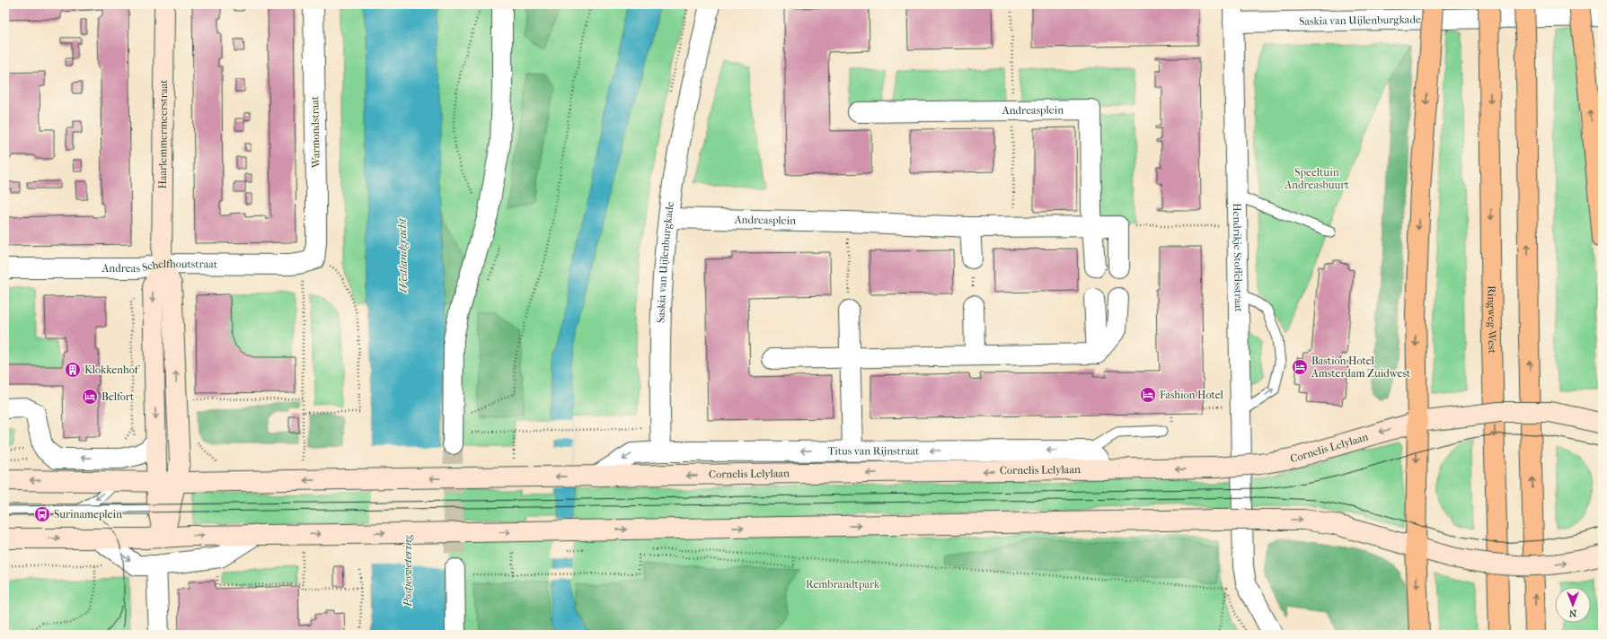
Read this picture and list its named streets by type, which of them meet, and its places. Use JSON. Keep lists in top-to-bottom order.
{
  "streets": {
    "highway": ["Ringweg-West"],
    "main road": ["Haarlemmermeerstraat", "Cornelis Lelylaan"],
    "street": [
      "Saskia van Uijlenburgkade",
      "Andreasplein",
      "Warmondstraat",
      "Hendrikje Stoffelsstraat",
      "Andreas Schelfhoutstraat",
      "Titus van Rijnstraat"
    ]
  },
  "crossings": [
    ["Saskia van Uijlenburgkade", "Andreasplein"],
    ["Saskia van Uijlenburgkade", "Hendrikje Stoffelsstraat"],
    ["Saskia van Uijlenburgkade", "Titus van Rijnstraat"],
    ["Warmondstraat", "Andreas Schelfhoutstraat"],
    ["Haarlemmermeerstraat", "Andreas Schelfhoutstraat"]
  ],
  "water": ["Westlandgracht", "Postjeswetering"],
  "parks": ["Speeltuin Andreasbuurt", "Rembrandtpark"],
  "places": {
    "hotel": ["Bastion Hotel Amsterdam Zuidwest", "Fashion Hotel", "Belfort"],
    "building": ["Klokkenhof"],
    "bus stop": ["Surinameplein"]
  },
  "north": "bottom"
}
